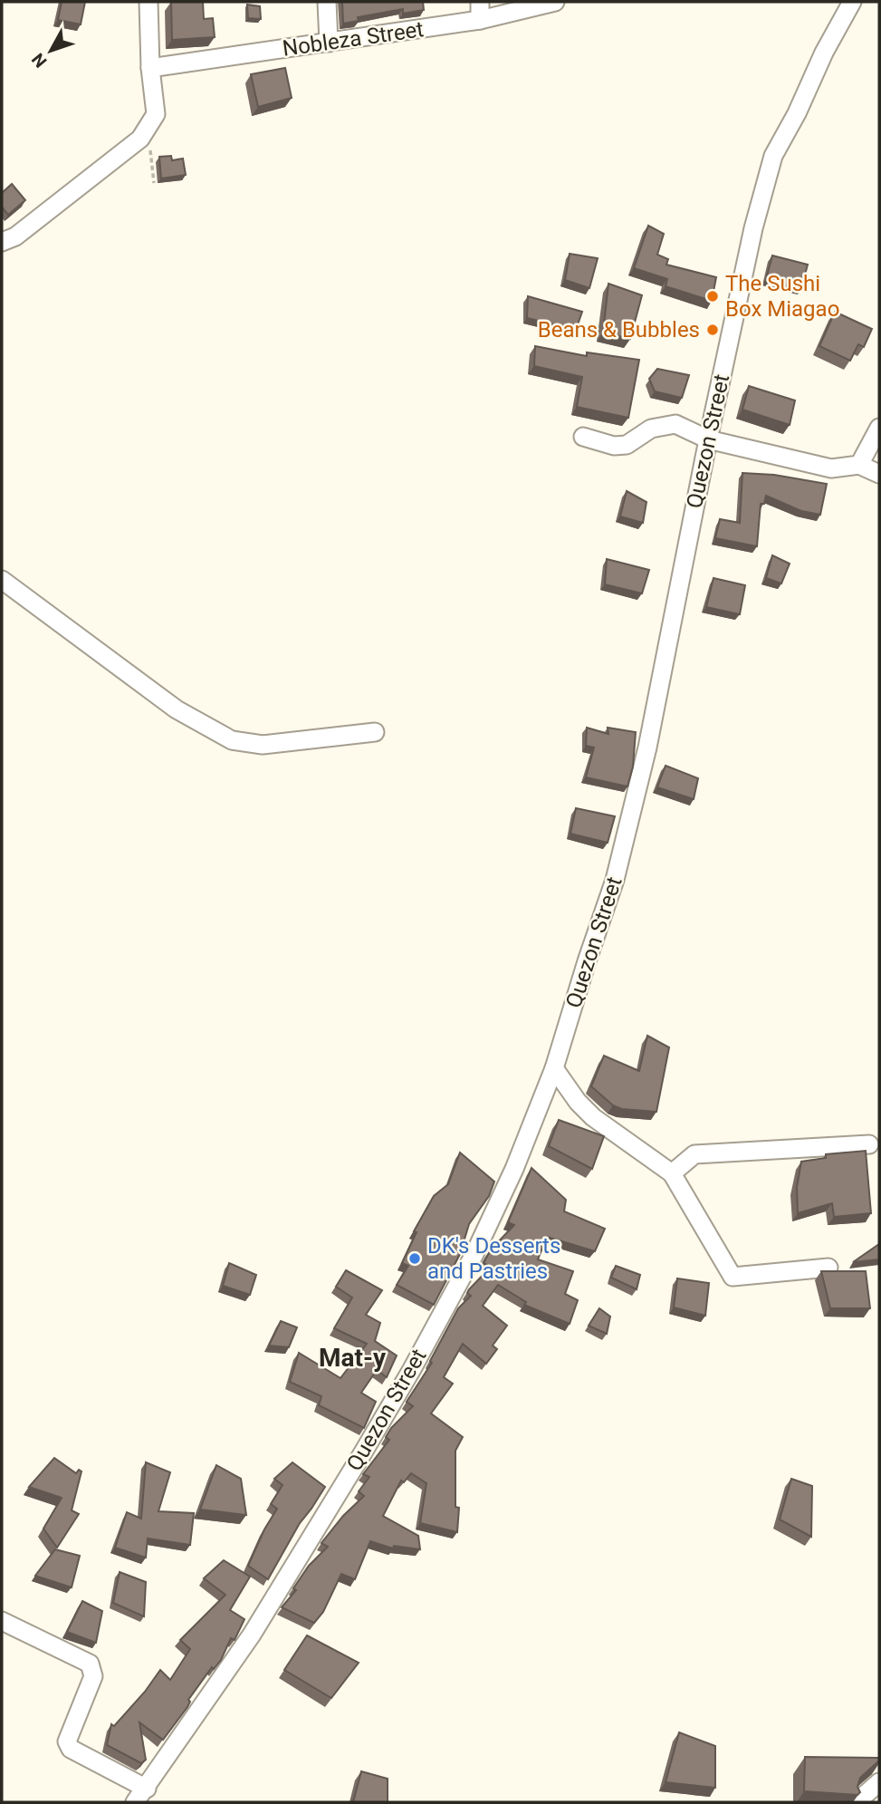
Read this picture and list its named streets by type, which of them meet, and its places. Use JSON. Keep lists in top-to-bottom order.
{
  "streets": {
    "street": ["Nobleza Street", "Quezon Street"]
  },
  "districts": ["Mat-y"],
  "places": ["The Sushi Box Miagao", "Beans & Bubbles", "DK's Desserts and Pastries"],
  "north": "bottom left"
}
